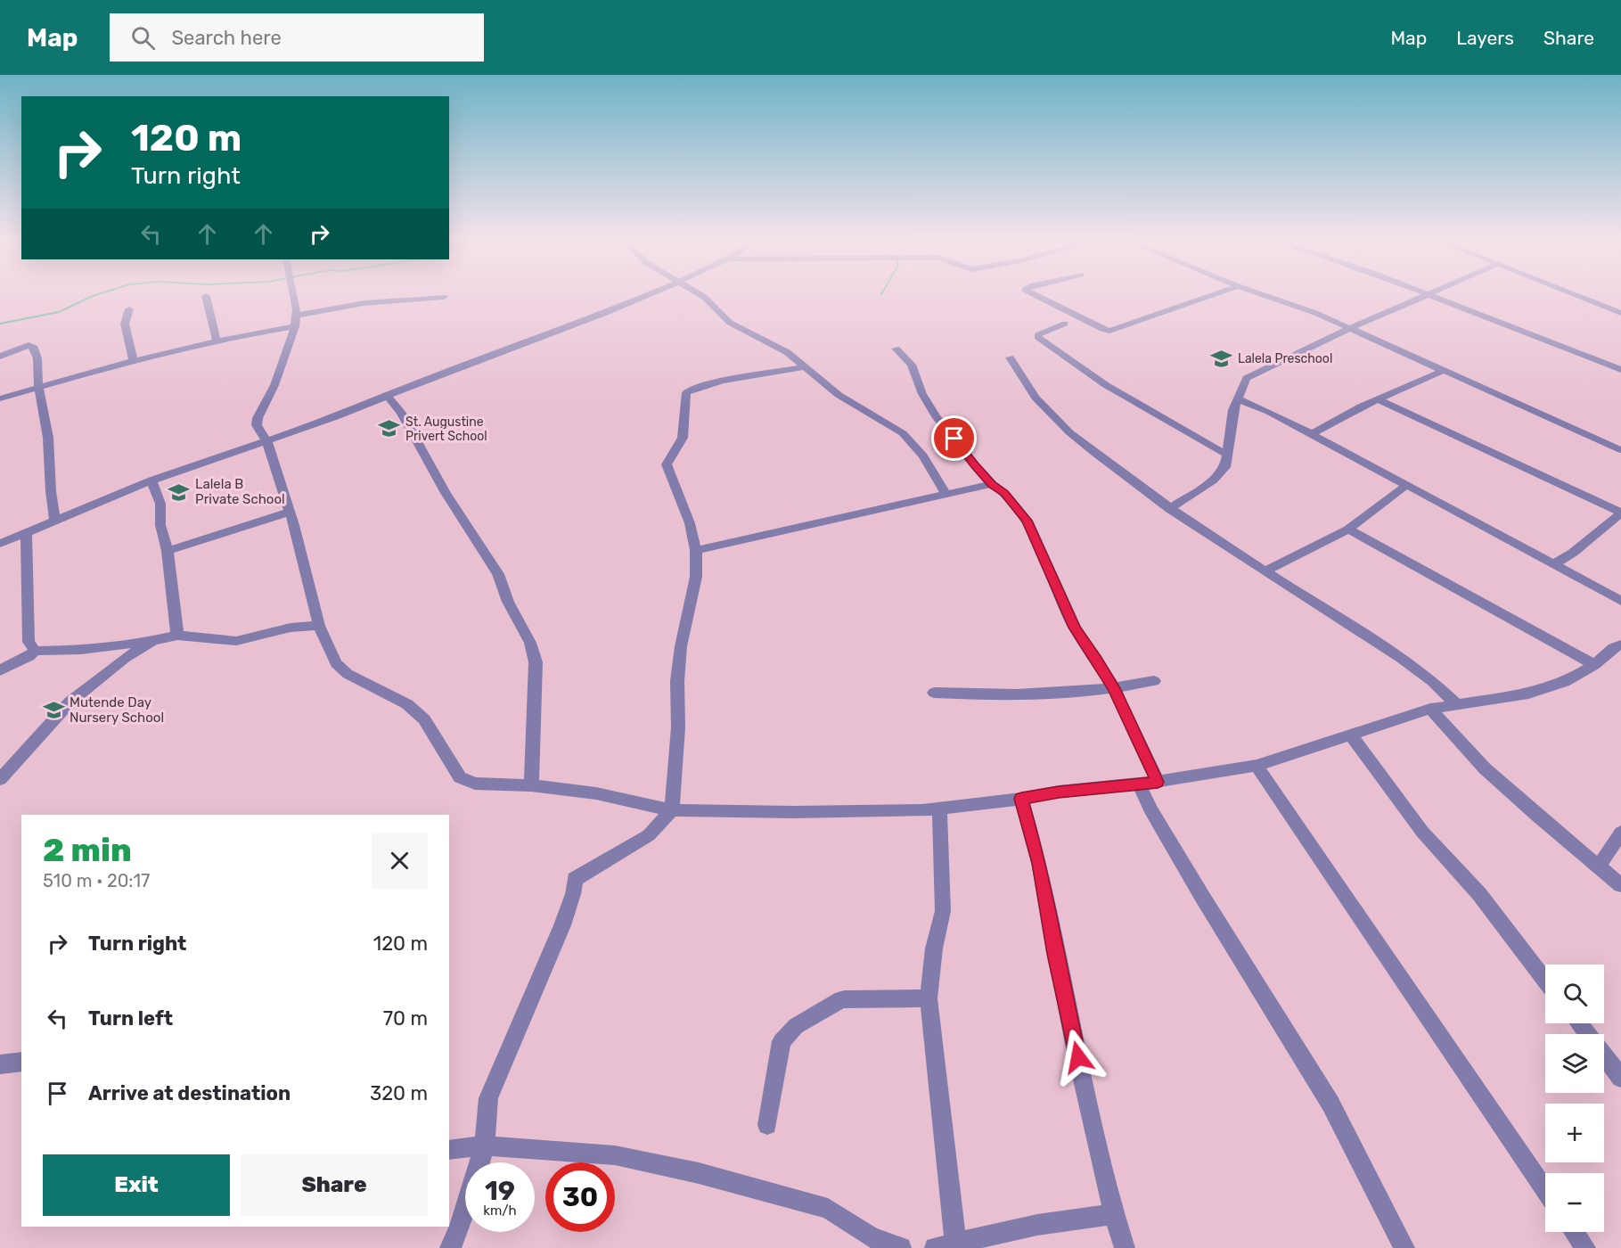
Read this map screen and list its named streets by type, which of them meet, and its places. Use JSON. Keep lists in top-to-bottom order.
{
  "places": {
    "school or university": [
      "Lalela Preschool",
      "St. Augustine Privert School",
      "Lalela B Private School",
      "Mutende Day Nursery School"
    ]
  },
  "page": {
    "header": "Map",
    "search": "Search here",
    "nav": ["Map", "Layers", "Share"],
    "turn": ["120 m", "Turn right"],
    "heading": ["2 min", "510 m · 20:17"],
    "list": [
      {
        "name": "Turn right",
        "value": "120 m"
      },
      {
        "name": "Turn left",
        "value": "70 m"
      },
      {
        "name": "Arrive at destination",
        "value": "320 m"
      }
    ],
    "map_buttons": ["+", "−"],
    "buttons": ["Exit", "Share"],
    "speed": "19 km/h",
    "limit": "30"
  }
}
